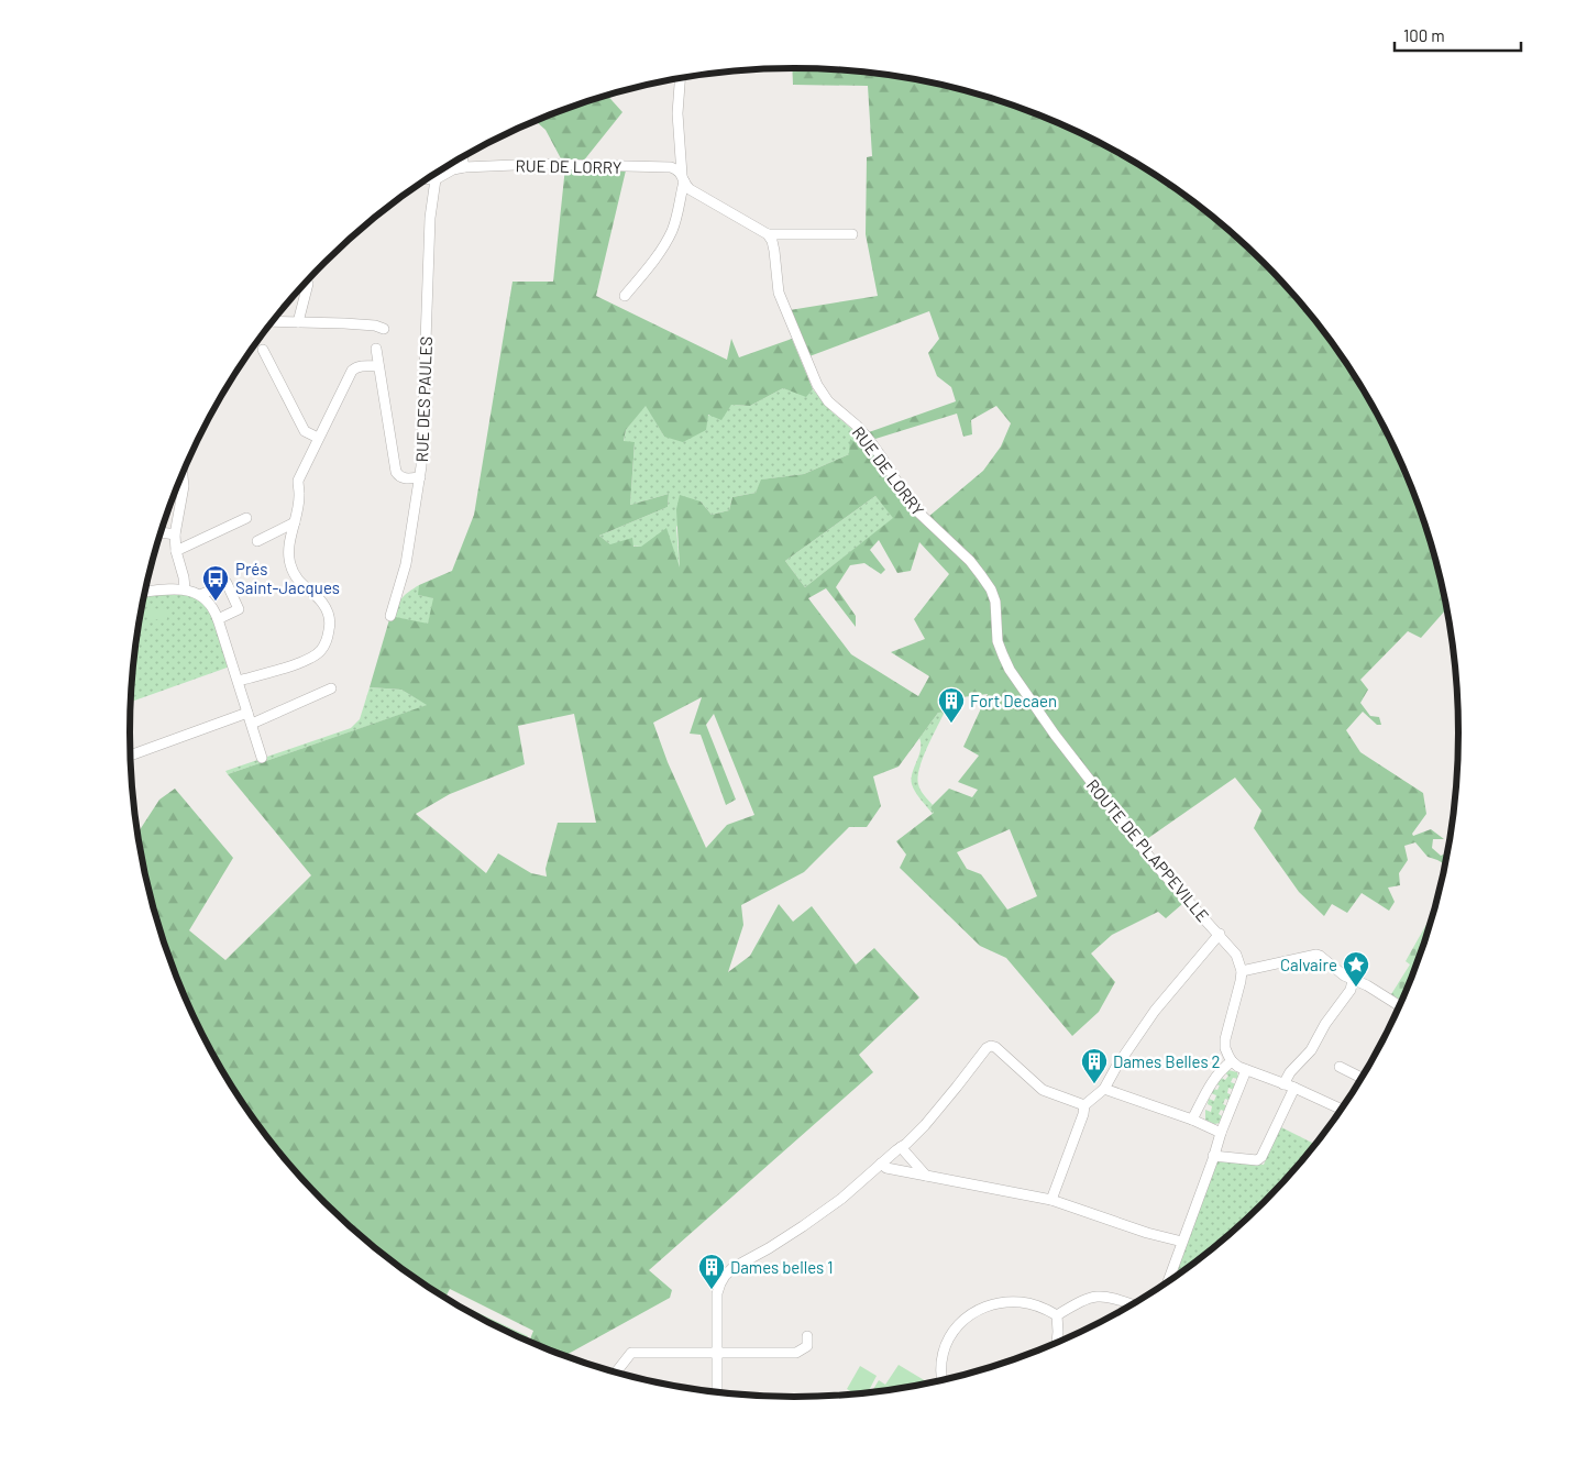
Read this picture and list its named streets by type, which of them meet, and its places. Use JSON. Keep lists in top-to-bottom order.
{
  "streets": {
    "street": ["RUE DE LORRY", "RUE DES PAULES", "ROUTE DE PLAPPEVILLE"]
  },
  "crossings": [
    ["RUE DE LORRY", "RUE DES PAULES"],
    ["RUE DE LORRY", "ROUTE DE PLAPPEVILLE"]
  ],
  "places": {
    "bus stop": ["Prés Saint-Jacques"],
    "building": ["Fort Decaen", "Dames Belles 2", "Dames belles 1"],
    "place": ["Calvaire"]
  },
  "scale_bar": "100 m"
}
